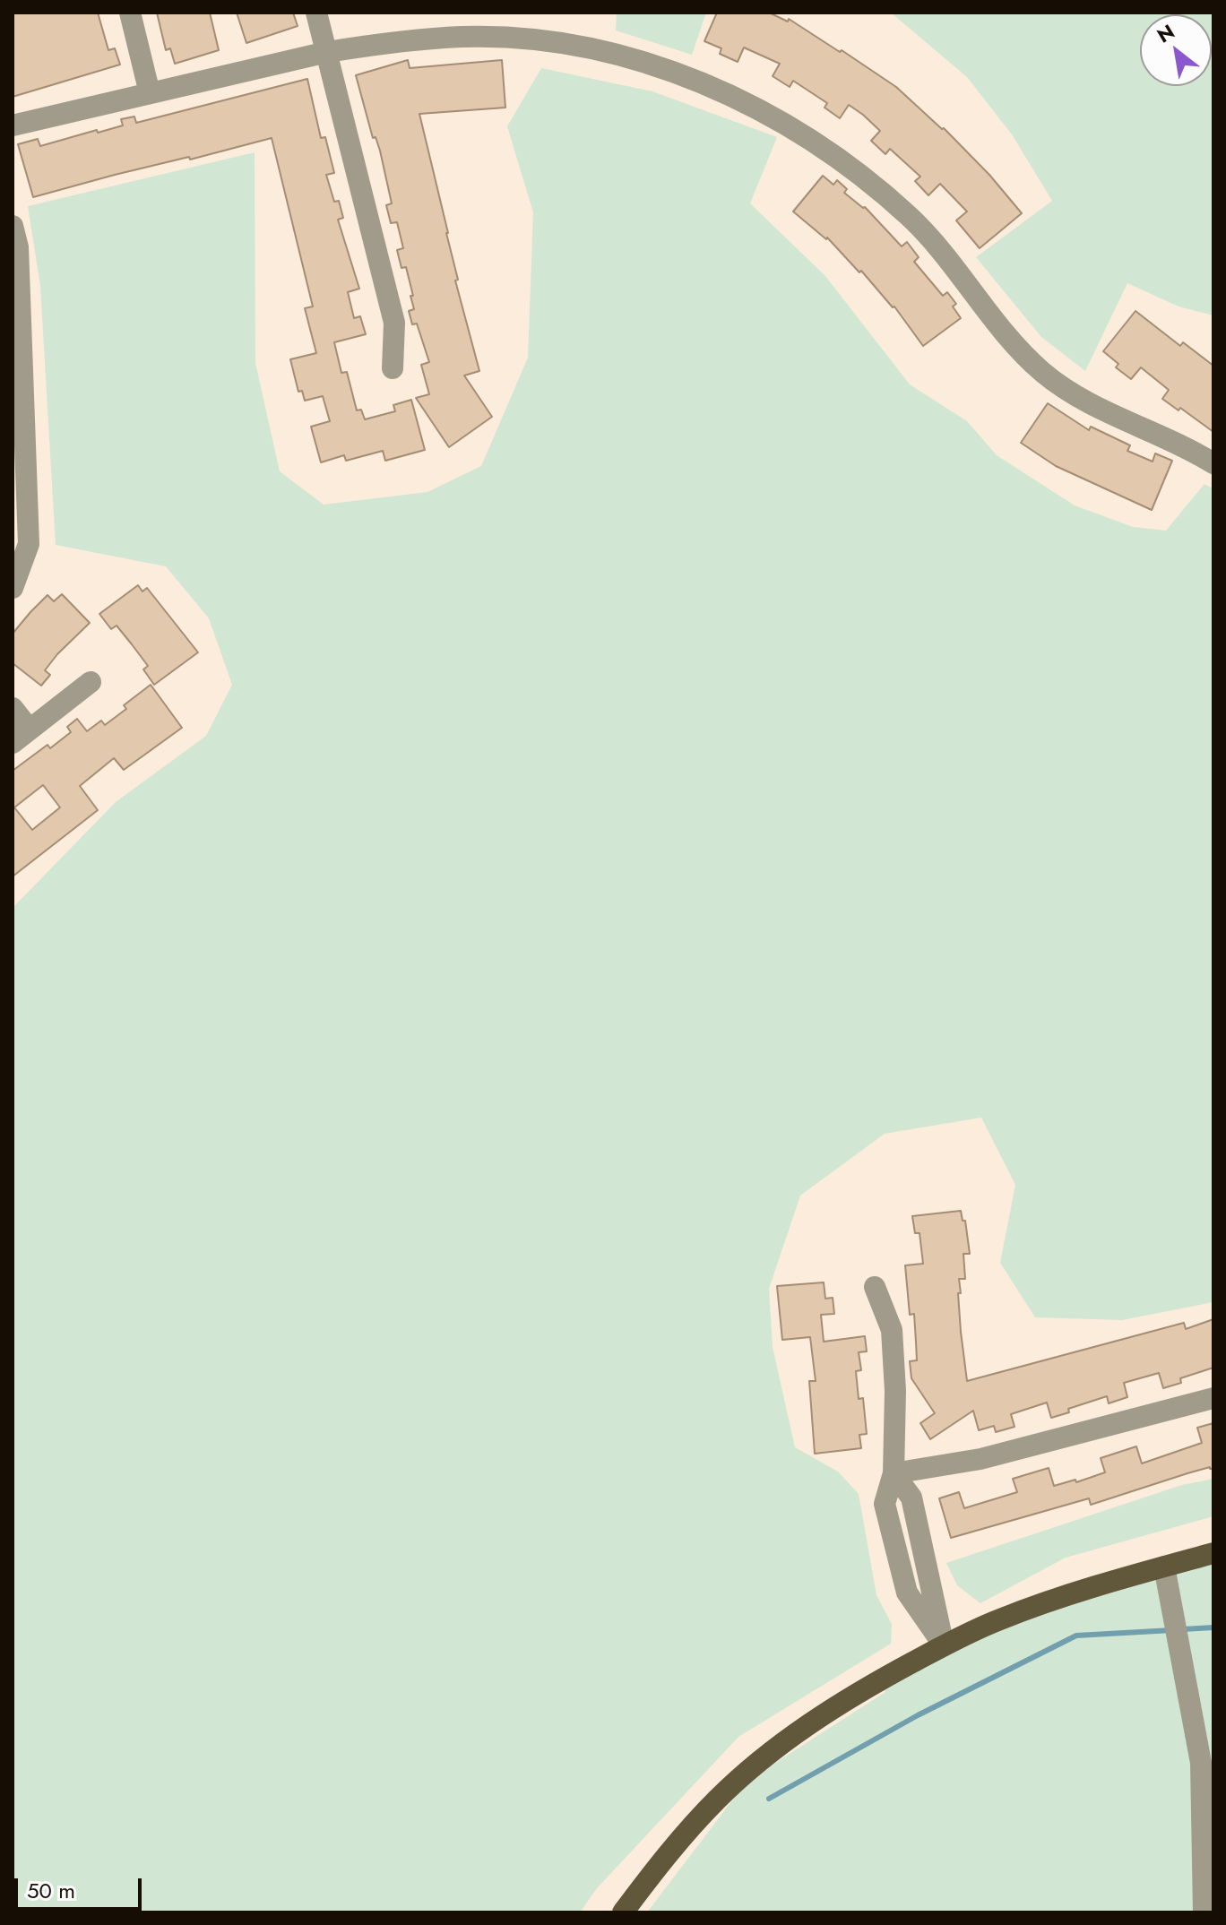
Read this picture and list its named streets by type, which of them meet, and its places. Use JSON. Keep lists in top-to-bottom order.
{
  "scale_bar": "50 m",
  "north": "top left"
}
